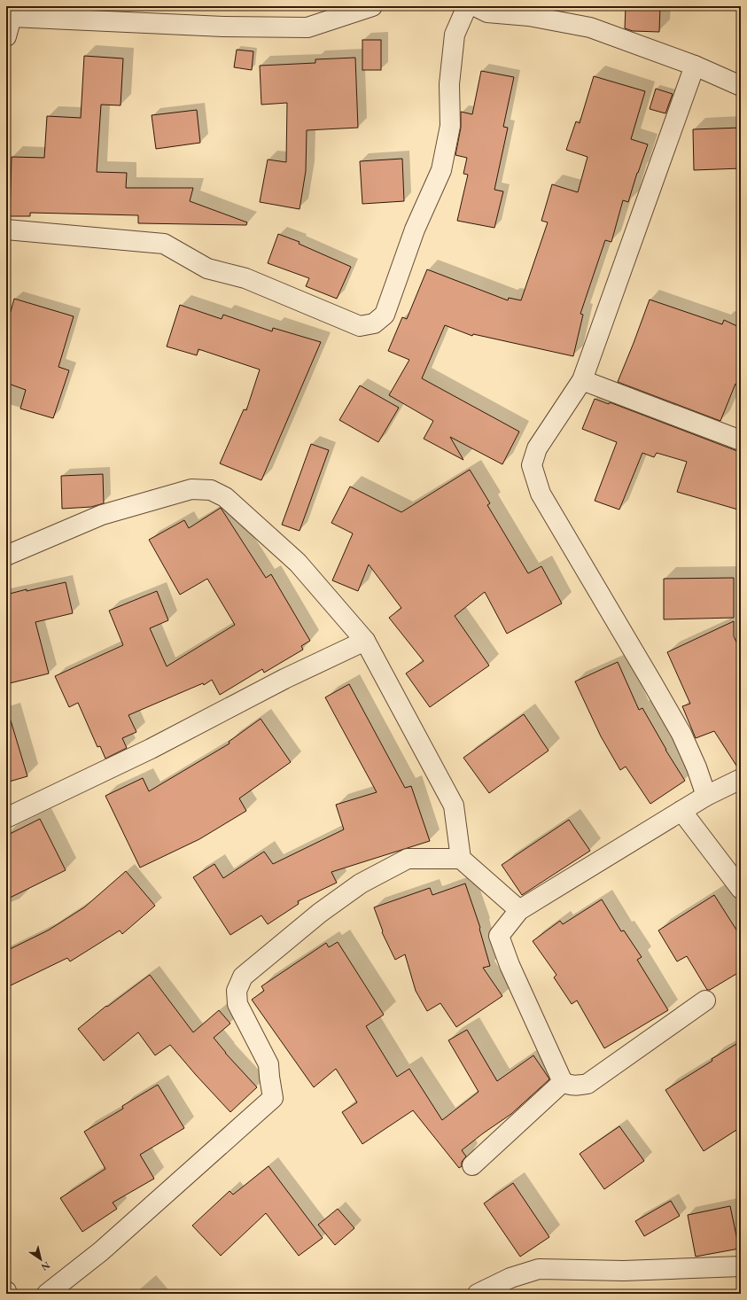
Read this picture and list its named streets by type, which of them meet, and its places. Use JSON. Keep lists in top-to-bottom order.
{
  "north": "bottom right"
}
